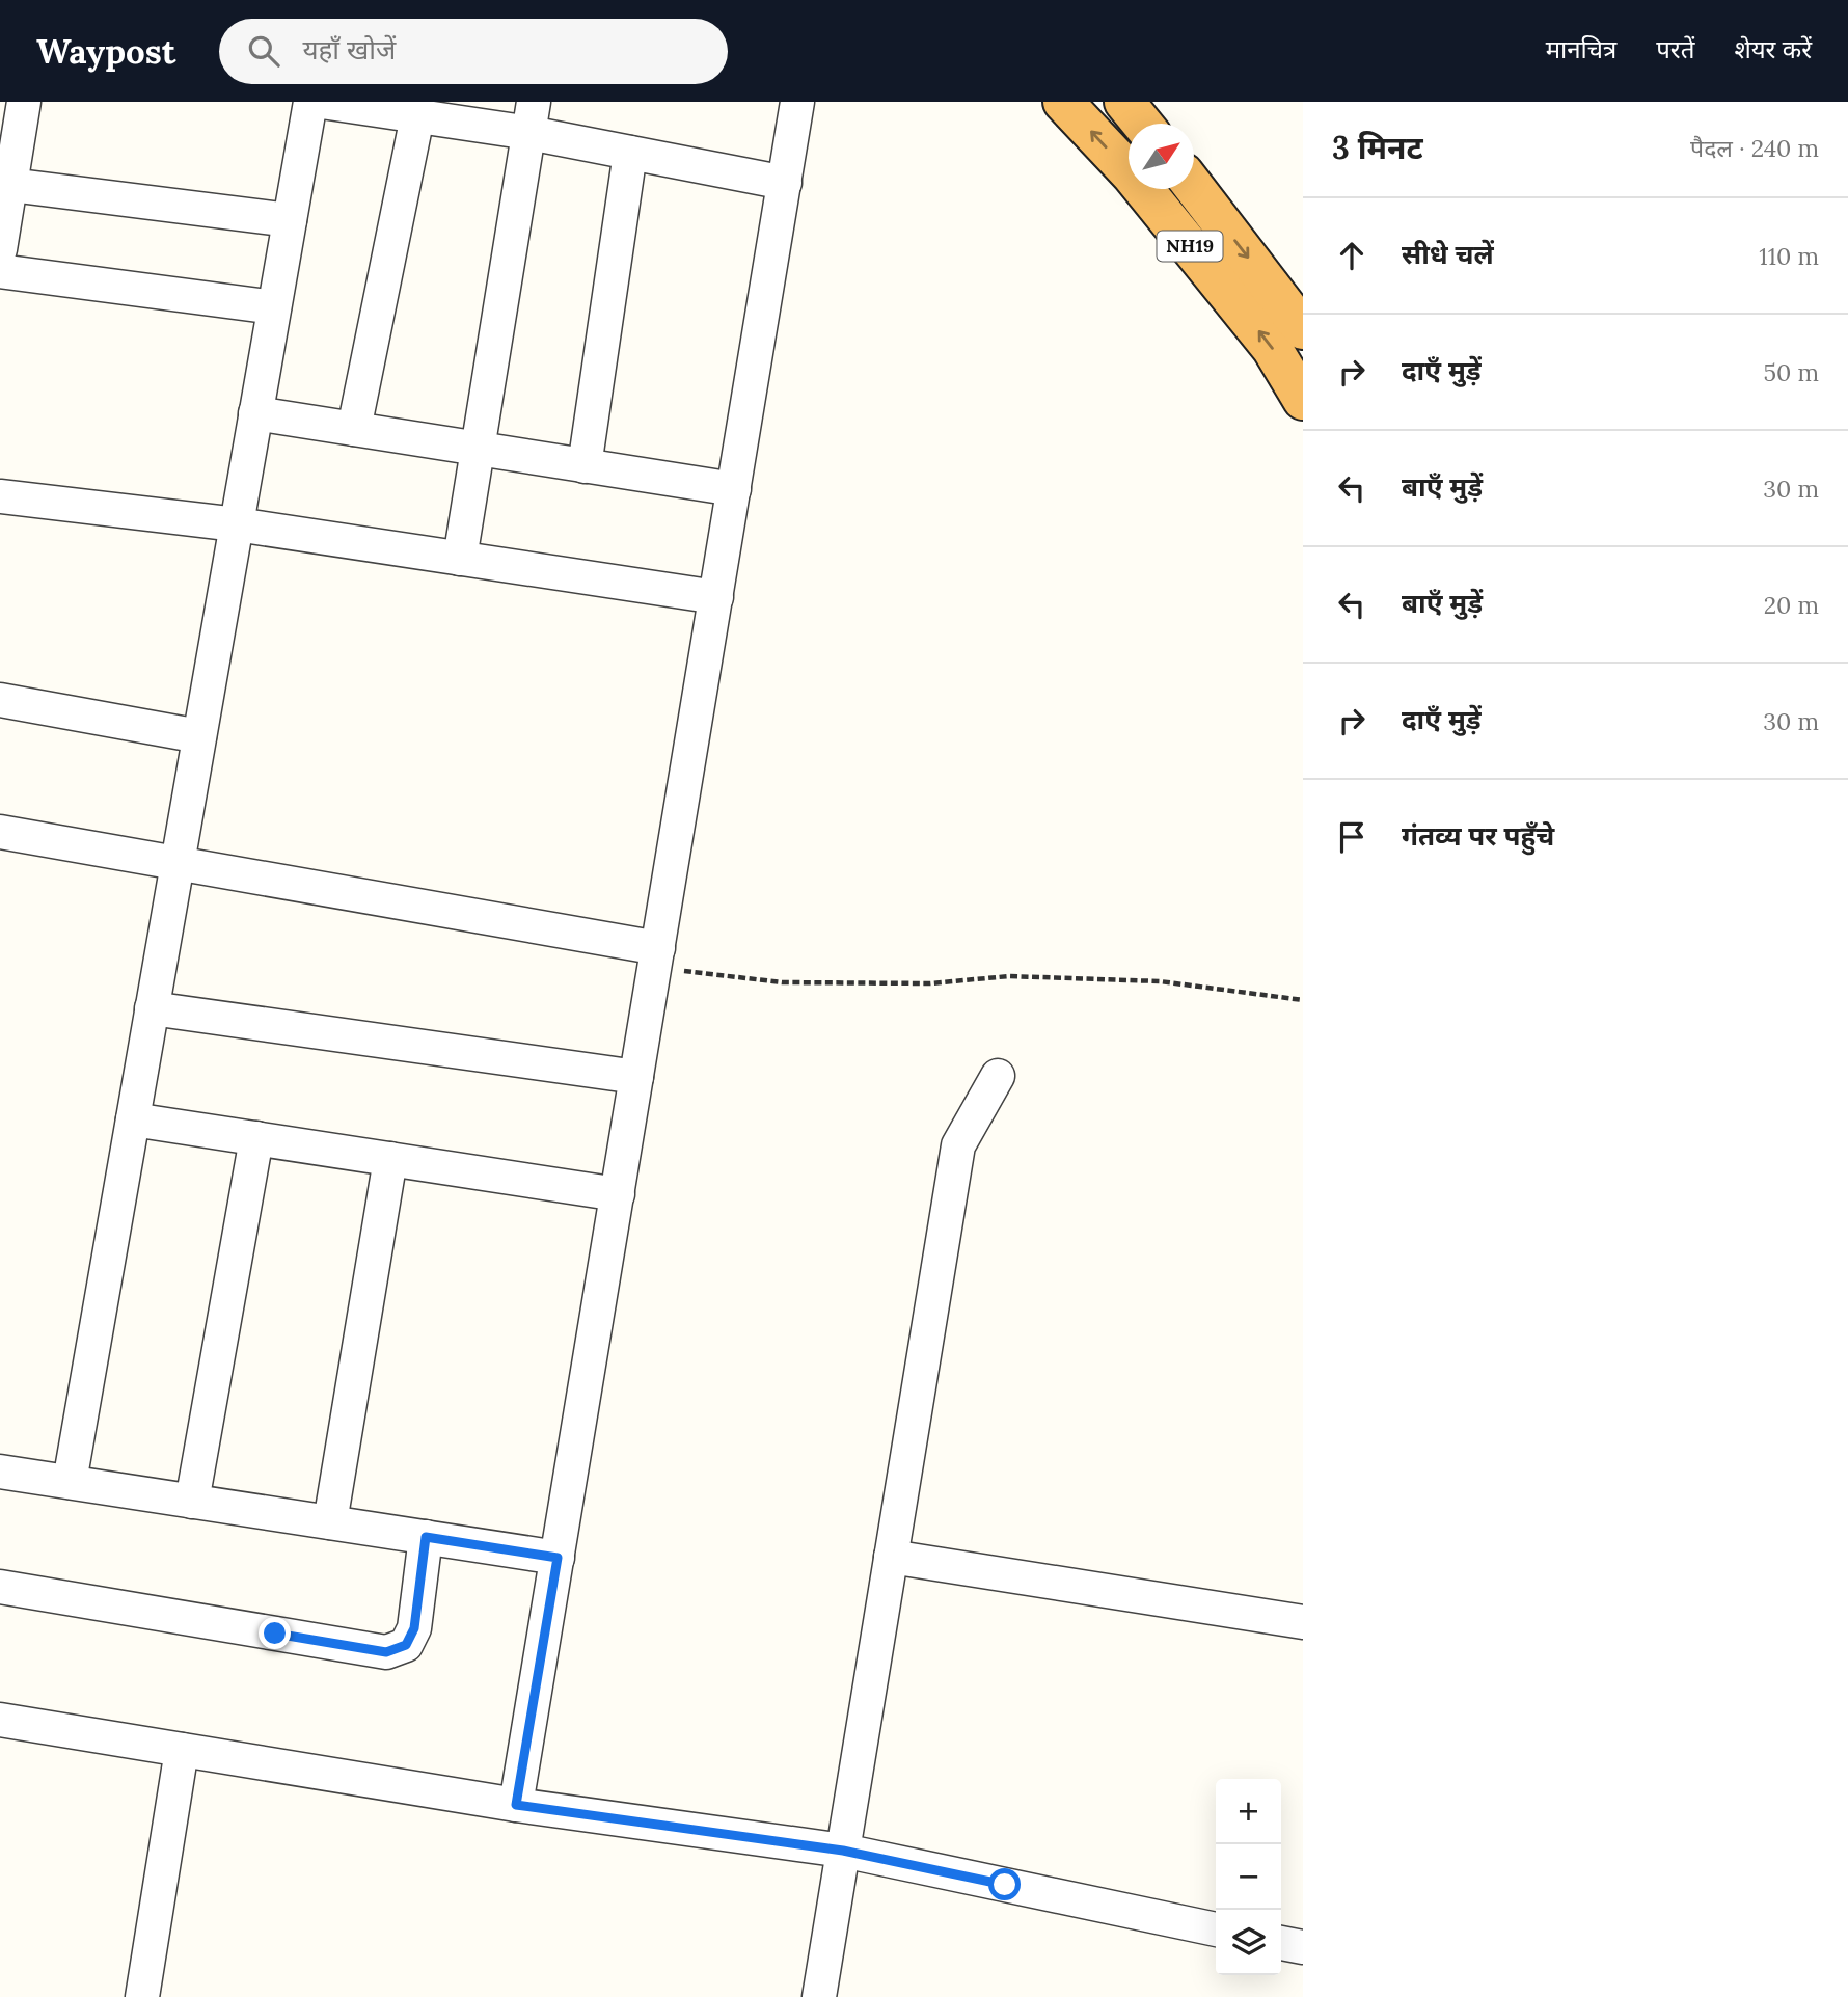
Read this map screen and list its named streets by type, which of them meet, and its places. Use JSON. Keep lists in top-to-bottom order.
{
  "streets": {
    "highway": ["NH19"]
  },
  "north": "top right",
  "page": {
    "header": "Waypost",
    "search": "यहाँ खोजें",
    "nav": ["मानचित्र", "परतें", "शेयर करें"],
    "heading": ["3 मिनट", "पैदल · 240 m"],
    "list": [
      ["सीधे चलें", "110 m"],
      ["दाएँ मुड़ें", "50 m"],
      ["बाएँ मुड़ें", "30 m"],
      ["बाएँ मुड़ें", "20 m"],
      ["दाएँ मुड़ें", "30 m"],
      "गंतव्य पर पहुँचे"
    ],
    "map_buttons": ["+", "−"]
  }
}
